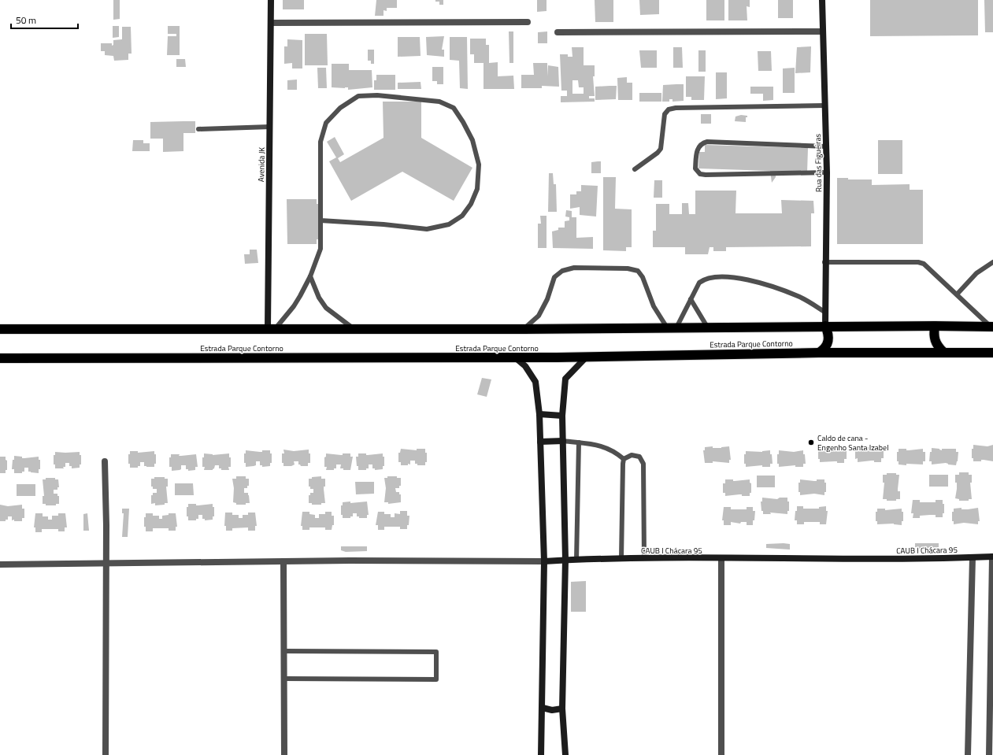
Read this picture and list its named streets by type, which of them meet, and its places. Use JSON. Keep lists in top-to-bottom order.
{
  "streets": {
    "highway": ["Estrada Parque Contorno"],
    "street": ["Rua das Figueiras", "Avenida JK", "CAUB I Chácara 95"]
  },
  "places": ["Caldo de cana - Engenho Santa Izabel"],
  "scale_bar": "50 m"
}
